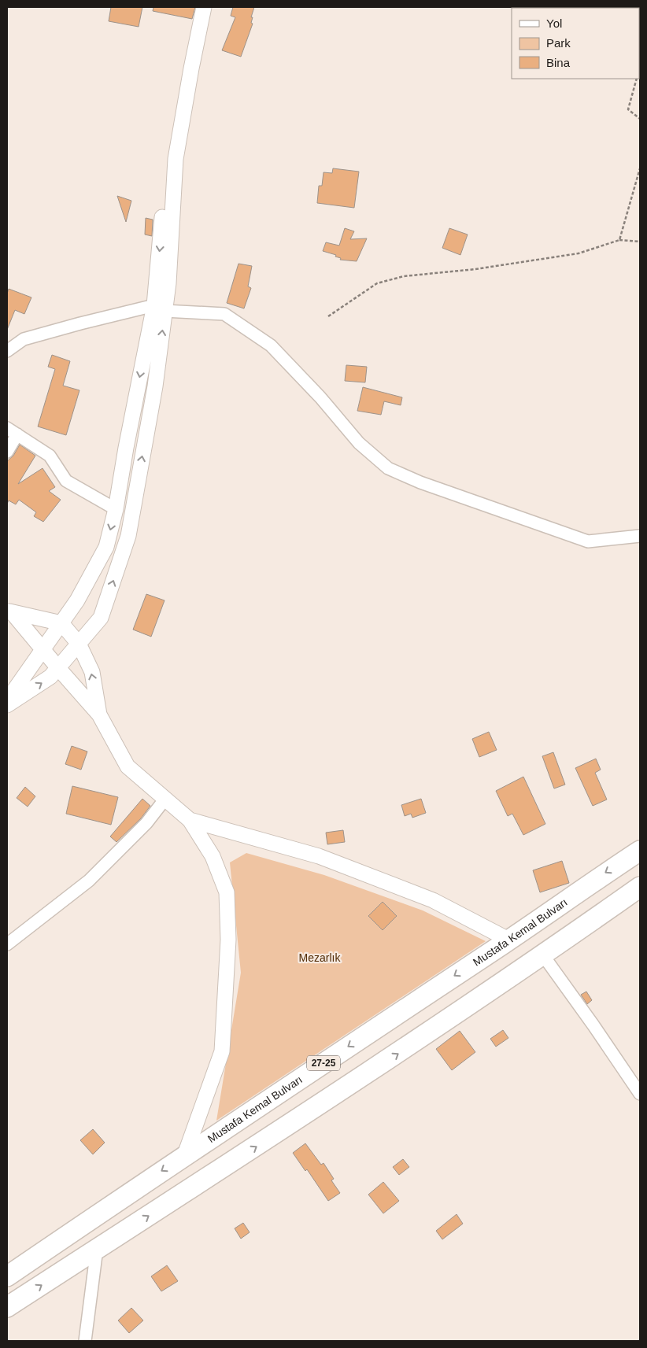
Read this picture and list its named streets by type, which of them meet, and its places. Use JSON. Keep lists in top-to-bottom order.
{
  "streets": {
    "highway": ["Mustafa Kemal Bulvarı", "27-25"]
  },
  "parks": ["Mezarlık"],
  "legend": ["Yol", "Park", "Bina"]
}
